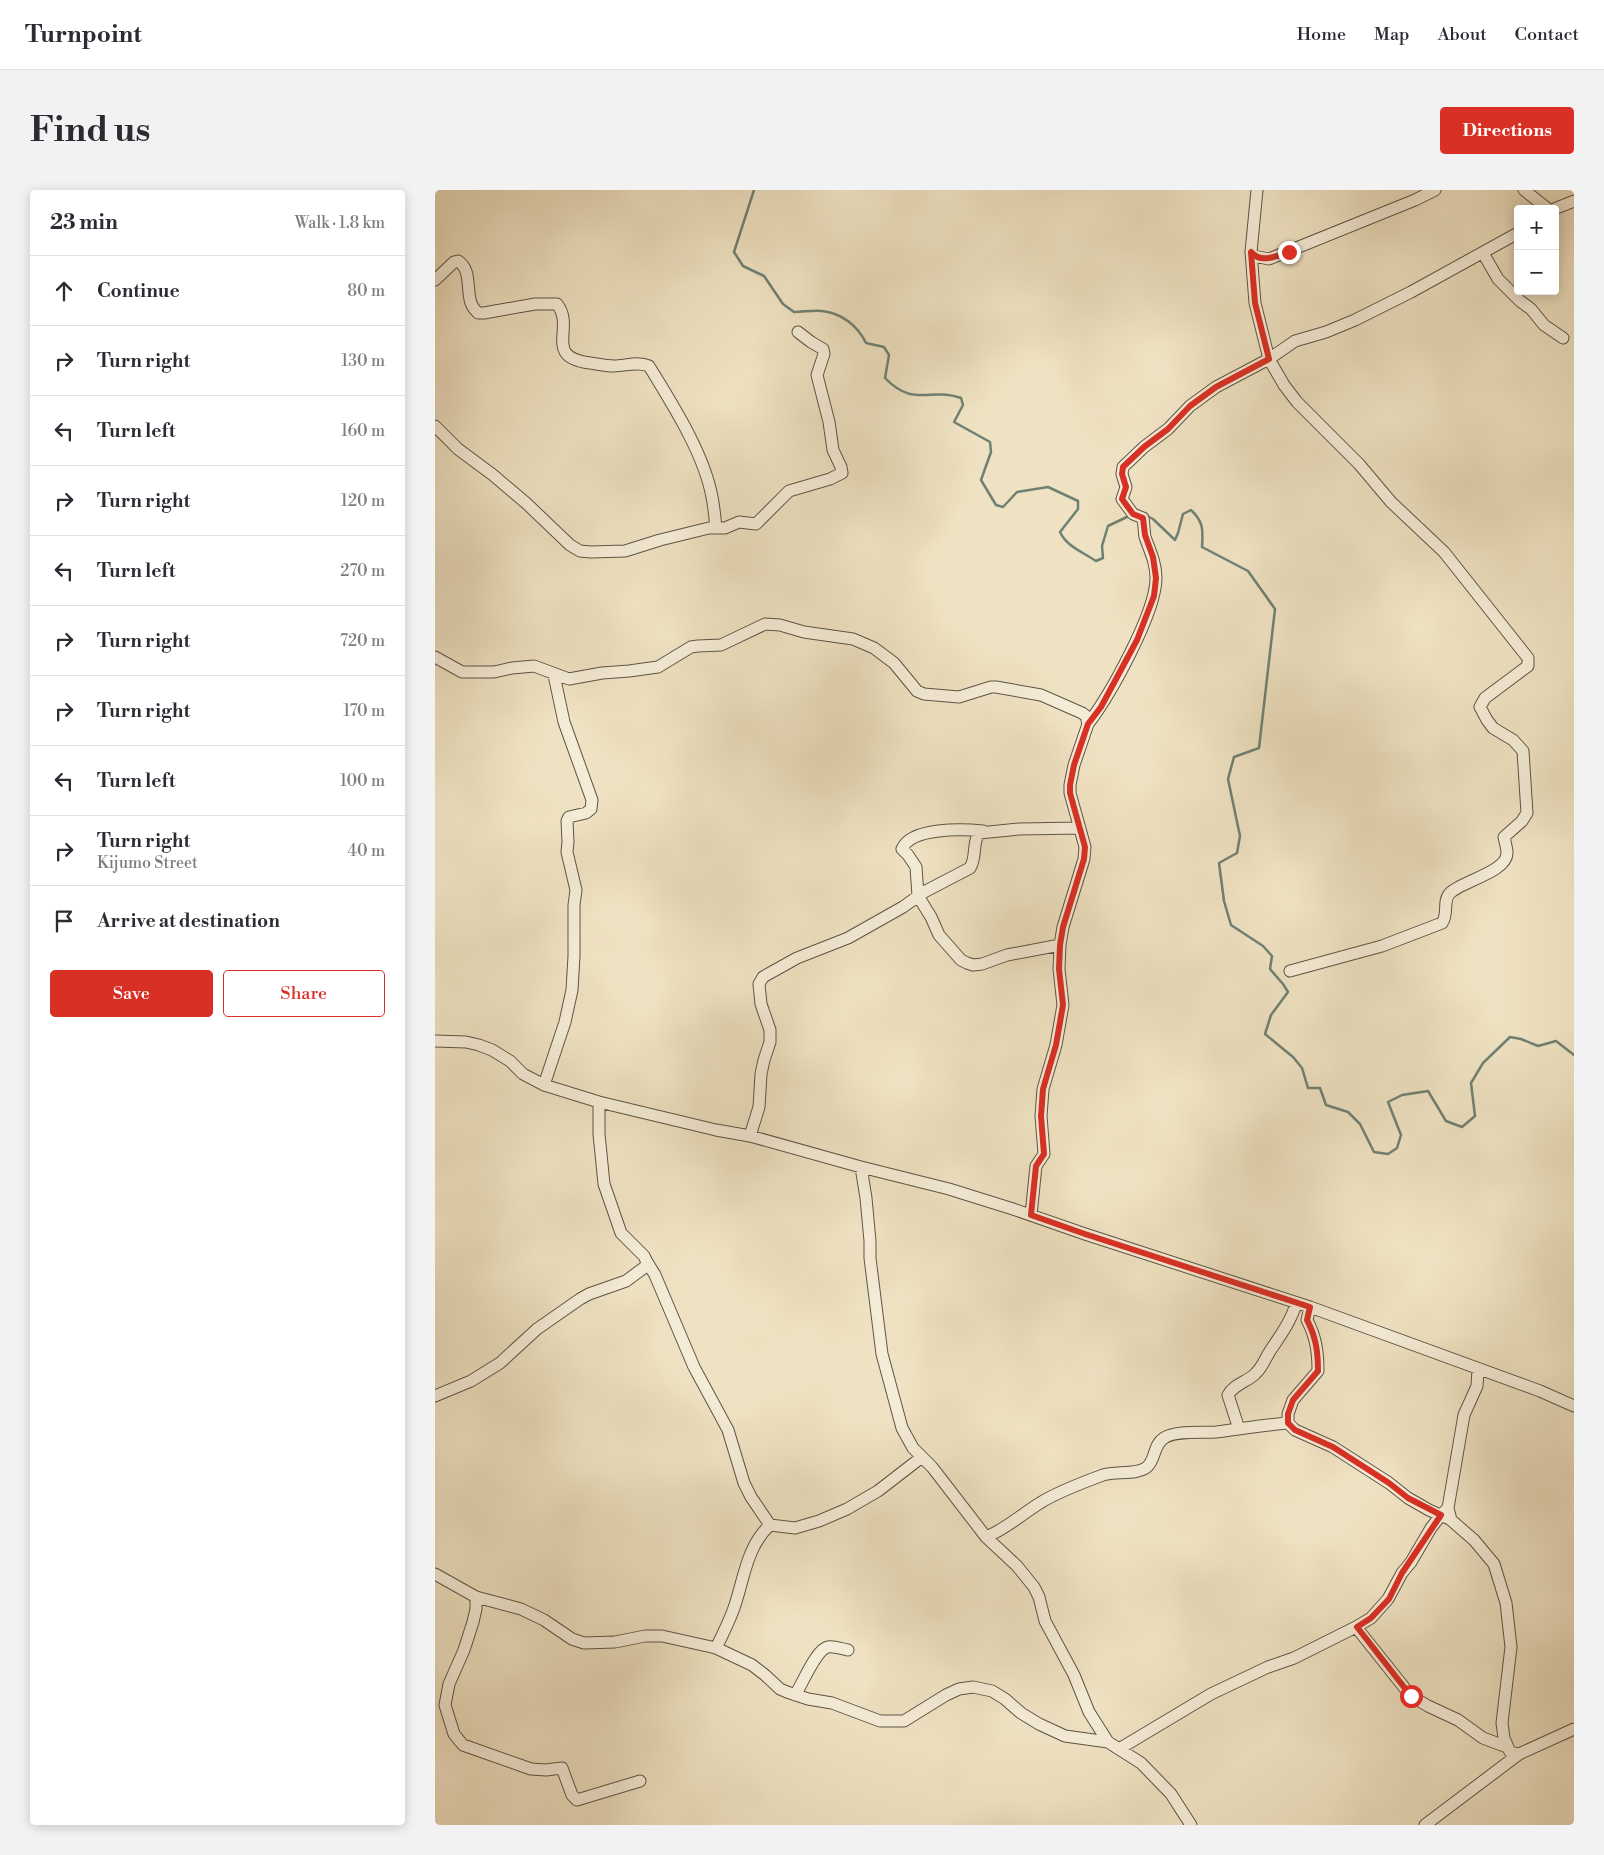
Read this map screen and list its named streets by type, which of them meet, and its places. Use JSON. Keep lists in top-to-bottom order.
{
  "page": {
    "header": "Turnpoint",
    "nav": [
      "Home",
      "Map",
      "About",
      "Contact"
    ],
    "buttons": [
      "Directions",
      ["Save", "Share"]
    ],
    "title": "Find us",
    "heading": ["23 min", "Walk · 1.8 km"],
    "map_buttons": ["+", "−"],
    "list": [
      ["Continue", "80 m"],
      ["Turn right", "130 m"],
      ["Turn left", "160 m"],
      ["Turn right", "120 m"],
      ["Turn left", "270 m"],
      ["Turn right", "720 m"],
      ["Turn right", "170 m"],
      ["Turn left", "100 m"],
      ["Turn right", "Kijumo Street", "40 m"],
      "Arrive at destination"
    ]
  }
}
